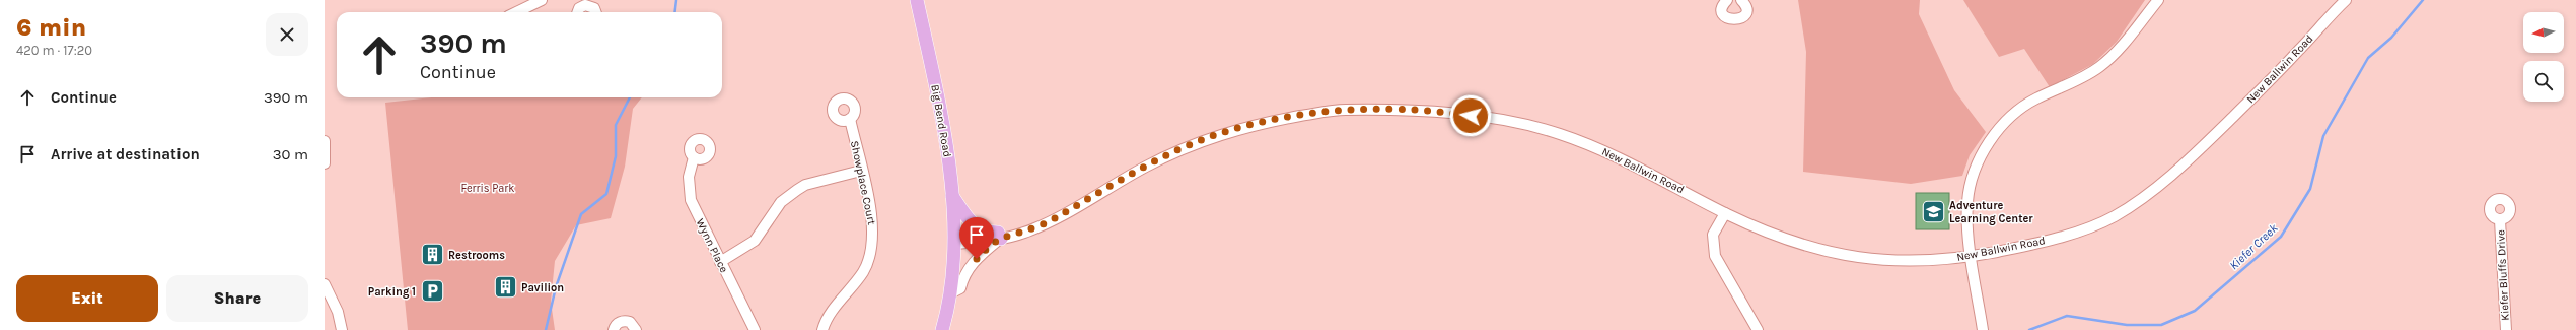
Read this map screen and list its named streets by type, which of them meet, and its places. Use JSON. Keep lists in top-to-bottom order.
{
  "streets": {
    "main road": ["Big Bend Road"],
    "street": [
      "New Ballwin Road",
      "Showplace Court",
      "Wynn Place",
      "Kiefer Bluffs Drive"
    ]
  },
  "crossings": [
    ["New Ballwin Road", "Big Bend Road"]
  ],
  "water": ["Kiefer Creek"],
  "parks": ["Ferris Park"],
  "places": {
    "school or university": ["Adventure Learning Center"],
    "building": ["Restrooms", "Pavilion"],
    "parking": ["Parking 1"]
  },
  "north": "left",
  "page": {
    "heading": ["6 min", "420 m · 17:20"],
    "turn": ["390 m", "Continue"],
    "list": [
      {
        "name": "Continue",
        "value": "390 m"
      },
      {
        "name": "Arrive at destination",
        "value": "30 m"
      }
    ],
    "buttons": ["Exit", "Share"]
  }
}
